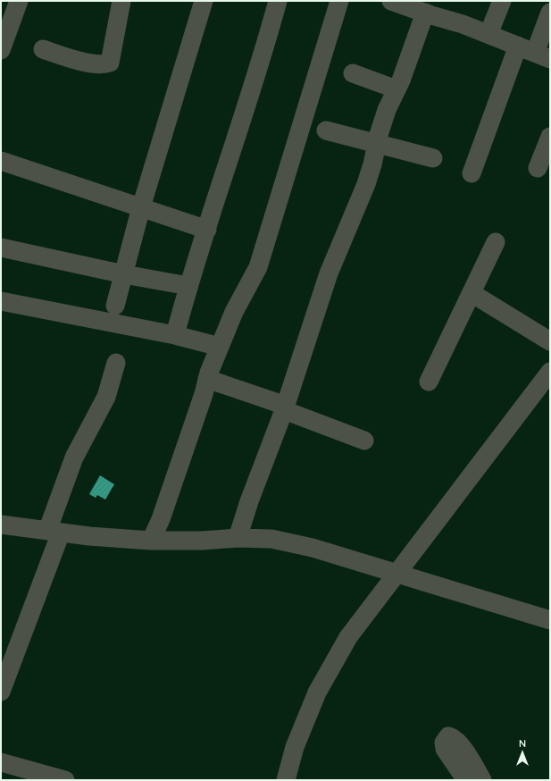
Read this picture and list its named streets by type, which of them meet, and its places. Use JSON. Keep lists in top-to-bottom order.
{
  "north": "top"
}
